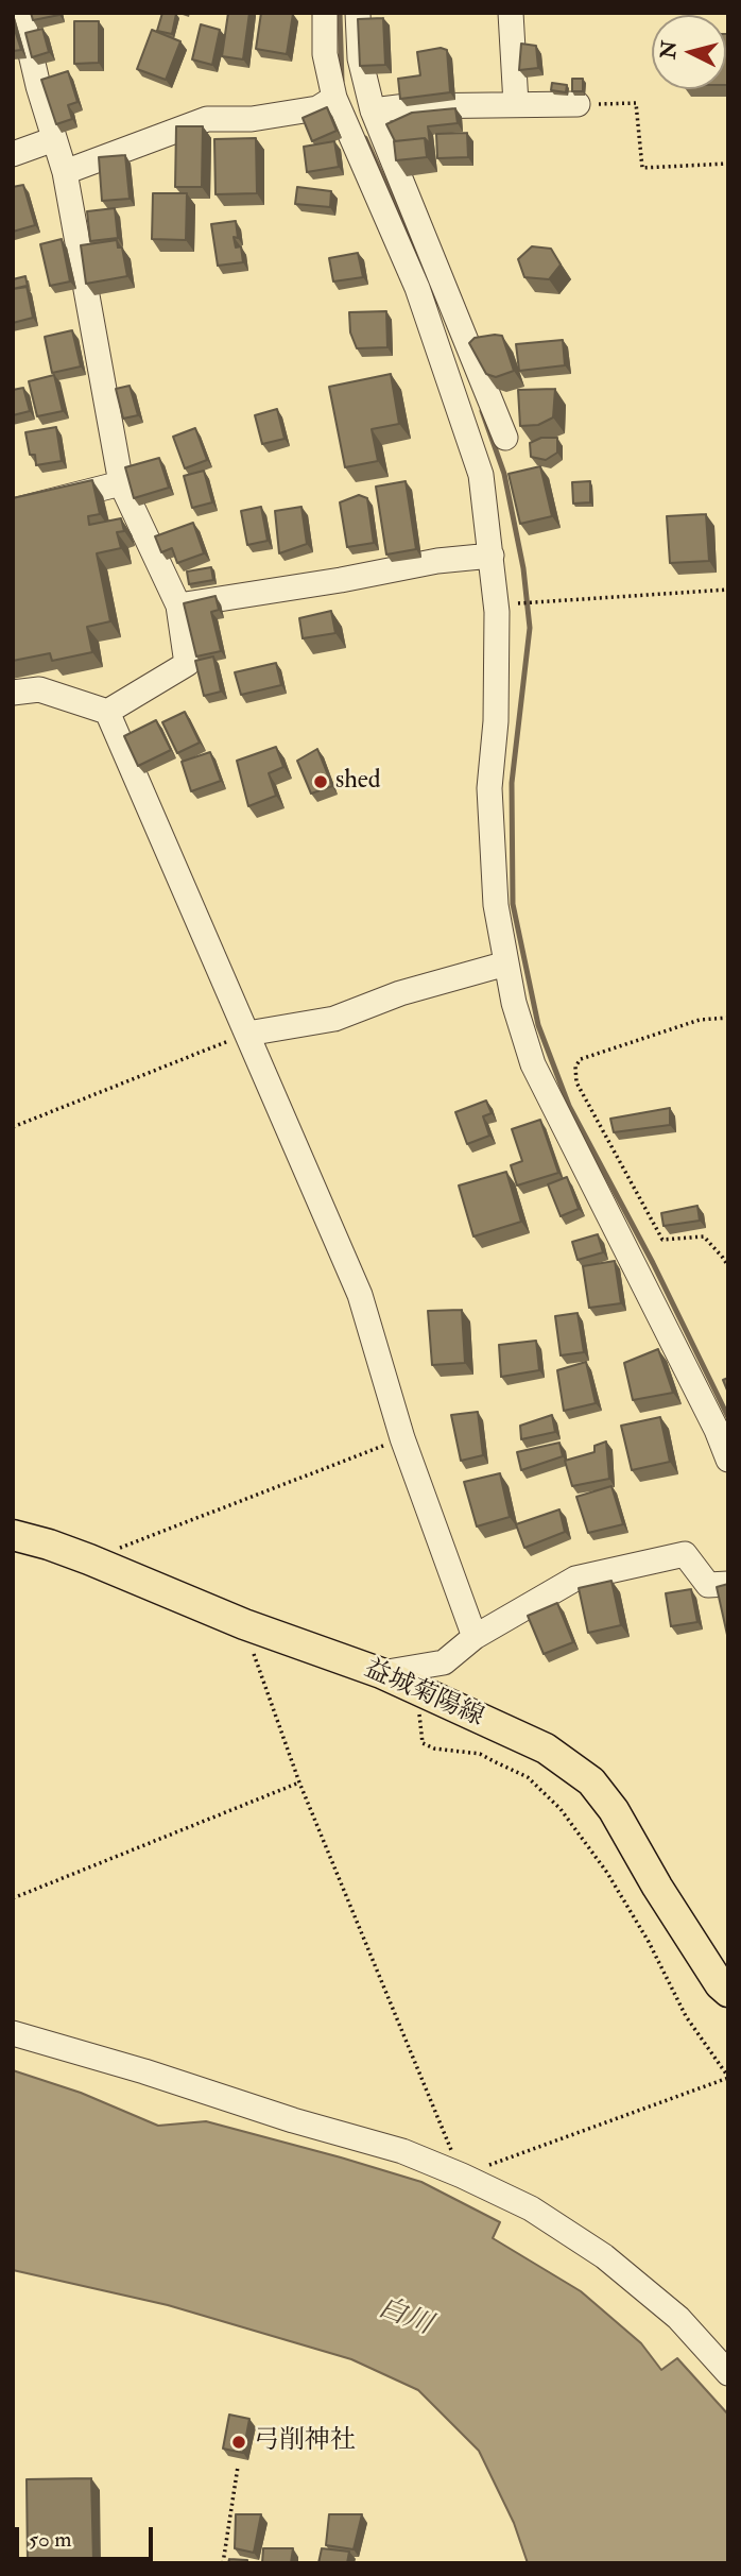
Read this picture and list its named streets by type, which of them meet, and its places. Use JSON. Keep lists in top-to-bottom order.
{
  "streets": {
    "main road": ["益城菊陽線"]
  },
  "water": ["白川"],
  "places": ["shed", "弓削神社"],
  "scale_bar": "50 m",
  "north": "left"
}
